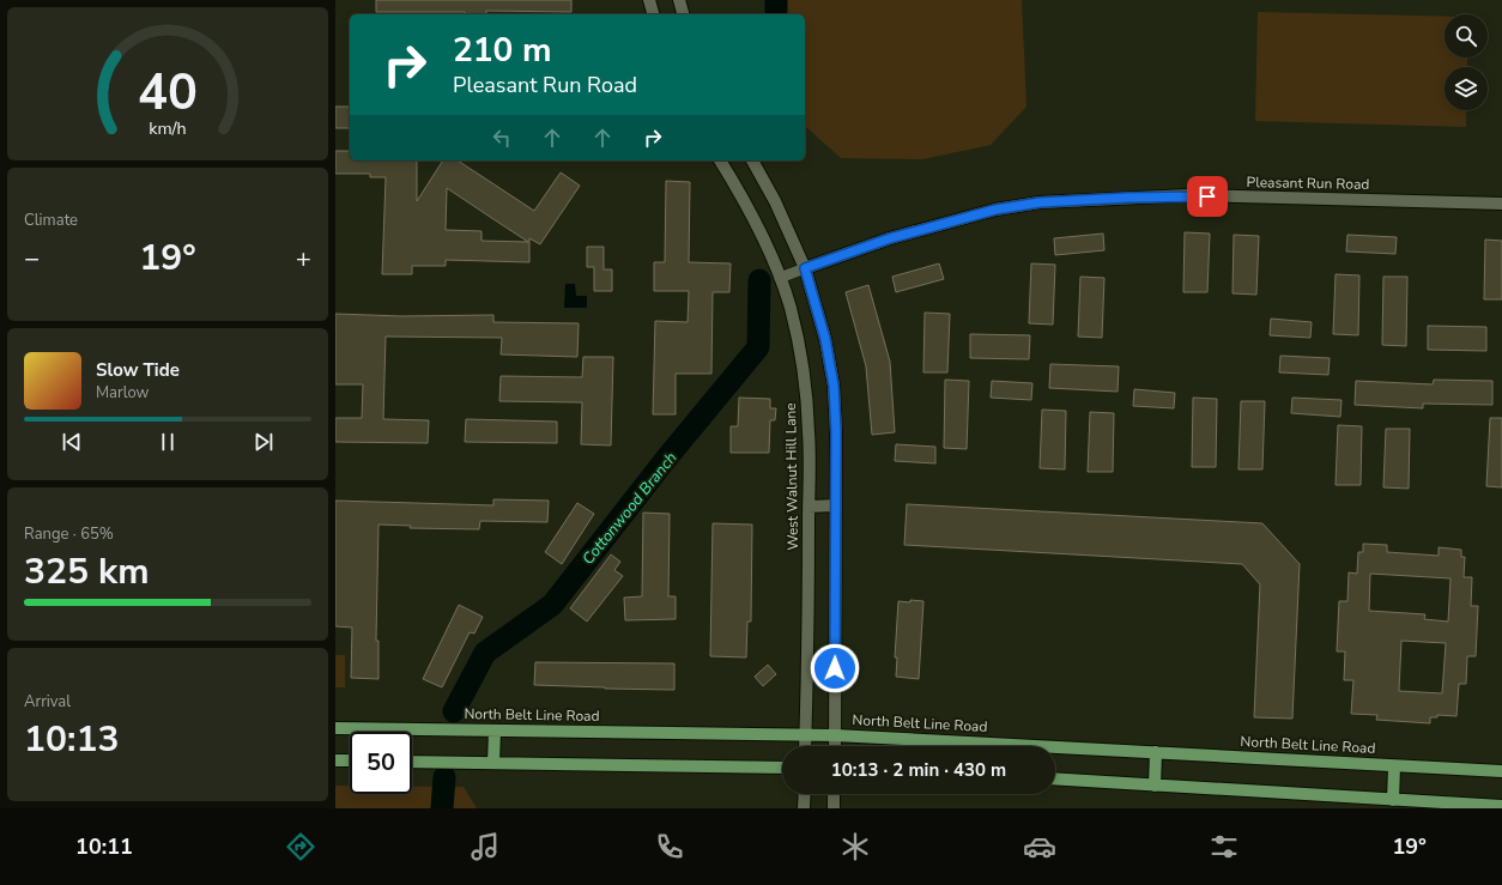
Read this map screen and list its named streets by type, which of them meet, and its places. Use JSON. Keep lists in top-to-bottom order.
{
  "streets": {
    "main road": ["Pleasant Run Road", "West Walnut Hill Lane", "North Belt Line Road"]
  },
  "crossings": [
    ["Pleasant Run Road", "West Walnut Hill Lane"],
    ["West Walnut Hill Lane", "North Belt Line Road"]
  ],
  "water": ["Cottonwood Branch"],
  "page": {
    "turn": ["210 m", "Pleasant Run Road"],
    "tile": [
      "Climate",
      ["Range · 65%", "325 km"],
      ["Arrival", "10:13"]
    ],
    "heat": ["−", "19°", "+"],
    "song": ["Slow Tide", "Marlow"],
    "limit": "50",
    "trip": "10:13 · 2 min · 430 m",
    "tabs": ["10:11", "19°"],
    "gauge": ["40", "km/h"]
  }
}
